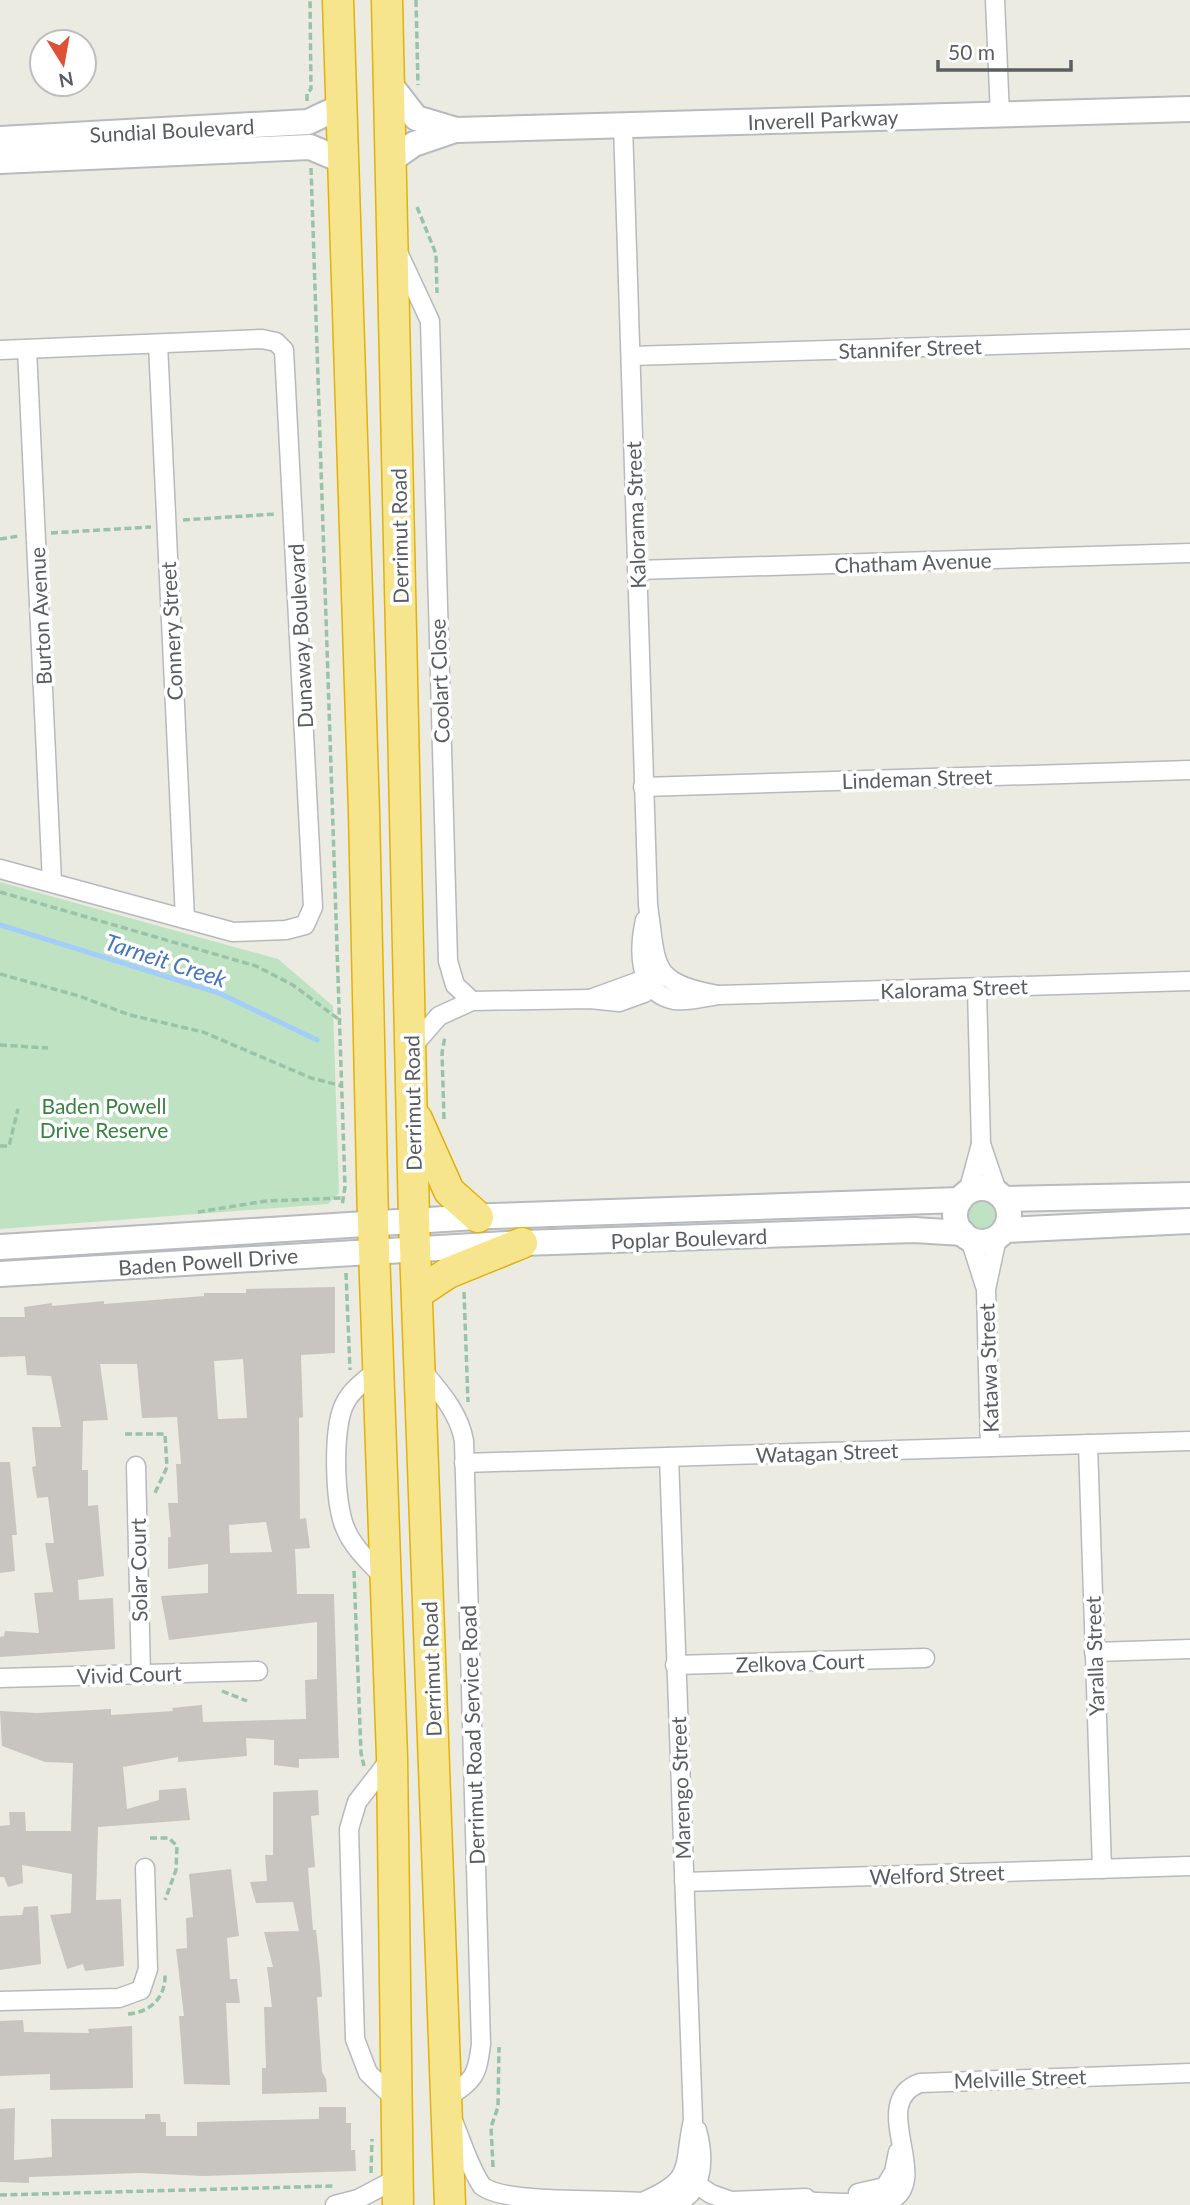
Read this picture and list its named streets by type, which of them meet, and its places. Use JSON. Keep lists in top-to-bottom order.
{
  "streets": {
    "highway": ["Derrimut Road"],
    "street": [
      "Inverell Parkway",
      "Sundial Boulevard",
      "Stannifer Street",
      "Kalorama Street",
      "Chatham Avenue",
      "Burton Avenue",
      "Connery Street",
      "Dunaway Boulevard",
      "Coolart Close",
      "Lindeman Street",
      "Poplar Boulevard",
      "Baden Powell Drive",
      "Katawa Street",
      "Watagan Street",
      "Solar Court",
      "Yaralla Street",
      "Zelkova Court",
      "Vivid Court",
      "Derrimut Road Service Road",
      "Marengo Street",
      "Welford Street",
      "Melville Street"
    ]
  },
  "crossings": [
    ["Inverell Parkway", "Kalorama Street"],
    ["Inverell Parkway", "Derrimut Road"],
    ["Sundial Boulevard", "Derrimut Road"],
    ["Stannifer Street", "Kalorama Street"],
    ["Kalorama Street", "Chatham Avenue"],
    ["Kalorama Street", "Lindeman Street"],
    ["Derrimut Road", "Coolart Close"],
    ["Derrimut Road", "Poplar Boulevard"],
    ["Derrimut Road", "Baden Powell Drive"],
    ["Derrimut Road", "Derrimut Road Service Road"],
    ["Connery Street", "Dunaway Boulevard"],
    ["Poplar Boulevard", "Baden Powell Drive"],
    ["Poplar Boulevard", "Katawa Street"],
    ["Katawa Street", "Watagan Street"],
    ["Watagan Street", "Yaralla Street"],
    ["Watagan Street", "Derrimut Road Service Road"],
    ["Watagan Street", "Marengo Street"],
    ["Solar Court", "Vivid Court"],
    ["Yaralla Street", "Welford Street"],
    ["Zelkova Court", "Marengo Street"],
    ["Marengo Street", "Welford Street"],
    ["Marengo Street", "Melville Street"]
  ],
  "water": ["Tarneit Creek"],
  "parks": ["Baden Powell Drive Reserve"],
  "scale_bar": "50 m",
  "north": "bottom"
}
